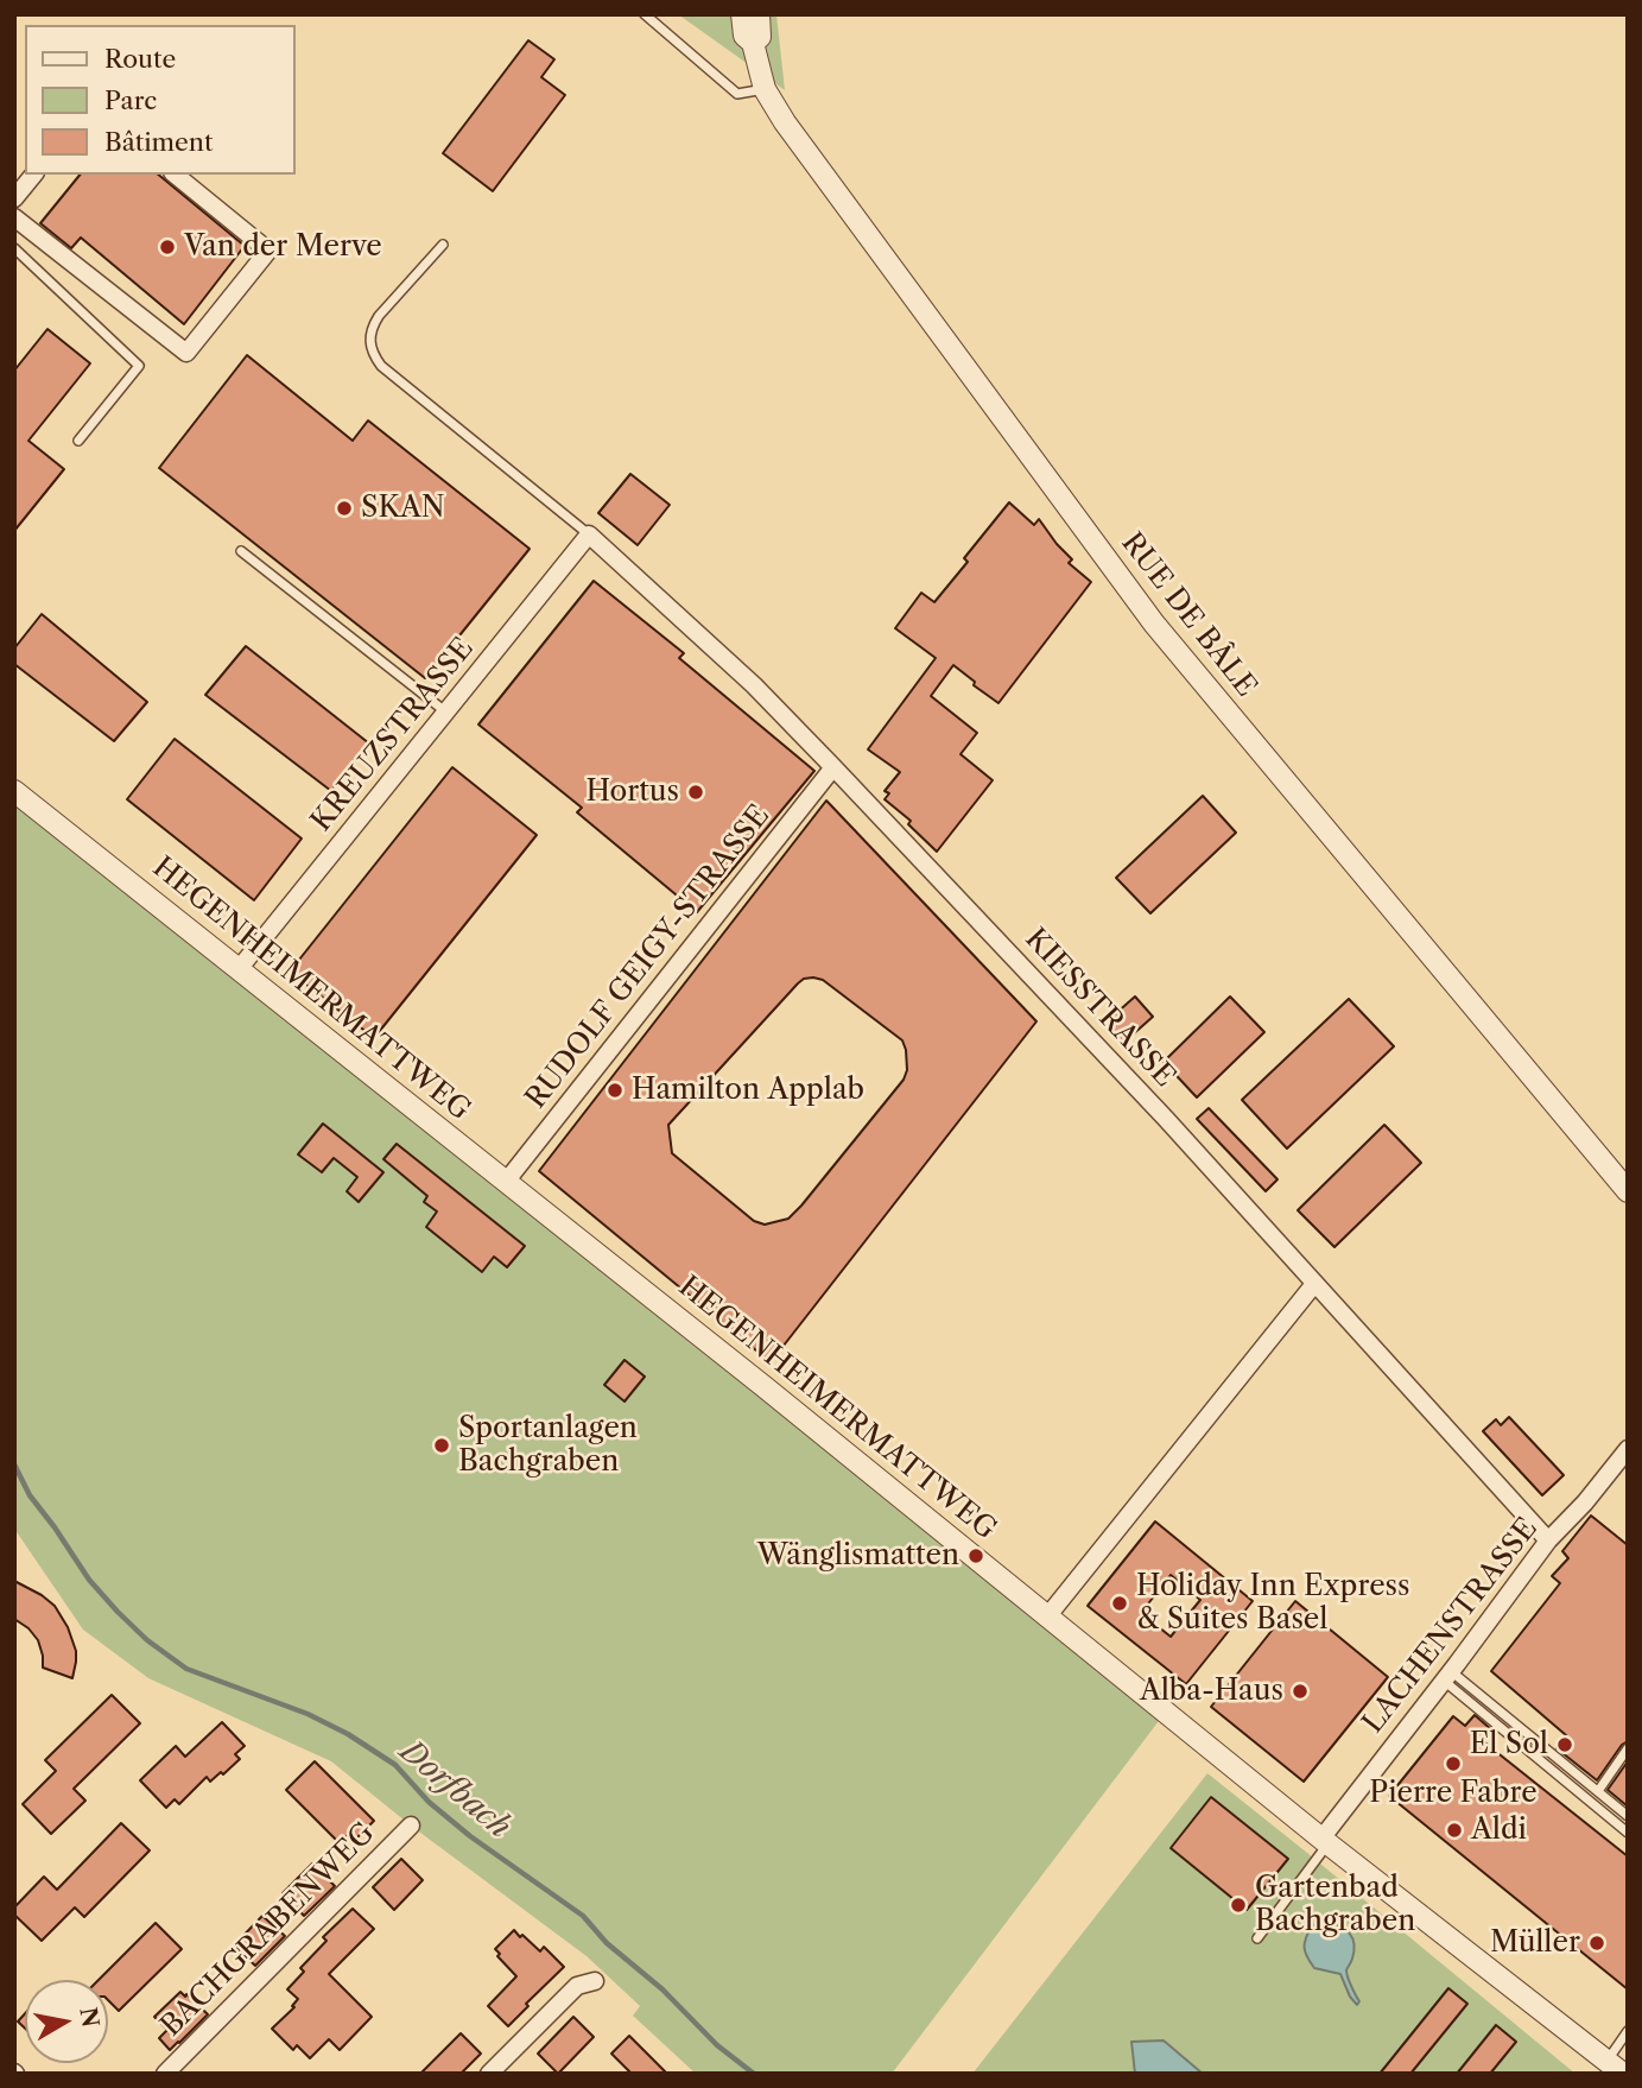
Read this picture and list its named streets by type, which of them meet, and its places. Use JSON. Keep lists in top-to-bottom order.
{
  "streets": {
    "street": [
      "RUE DE BÂLE",
      "KREUZSTRASSE",
      "RUDOLF GEIGY-STRASSE",
      "HEGENHEIMERMATTWEG",
      "KIESSTRASSE",
      "LACHENSTRASSE",
      "BACHGRABENWEG"
    ]
  },
  "crossings": [
    ["KREUZSTRASSE", "HEGENHEIMERMATTWEG"],
    ["KREUZSTRASSE", "KIESSTRASSE"],
    ["RUDOLF GEIGY-STRASSE", "HEGENHEIMERMATTWEG"],
    ["RUDOLF GEIGY-STRASSE", "KIESSTRASSE"],
    ["HEGENHEIMERMATTWEG", "LACHENSTRASSE"],
    ["KIESSTRASSE", "LACHENSTRASSE"]
  ],
  "water": ["Dorfbach"],
  "places": [
    "Van der Merve",
    "SKAN",
    "Hortus",
    "Hamilton Applab",
    "Sportanlagen Bachgraben",
    "Wänglismatten",
    "Holiday Inn Express & Suites Basel",
    "Alba-Haus",
    "El Sol",
    "Pierre Fabre",
    "Aldi",
    "Gartenbad Bachgraben",
    "Müller"
  ],
  "legend": ["Route", "Parc", "Bâtiment"],
  "north": "right"
}
